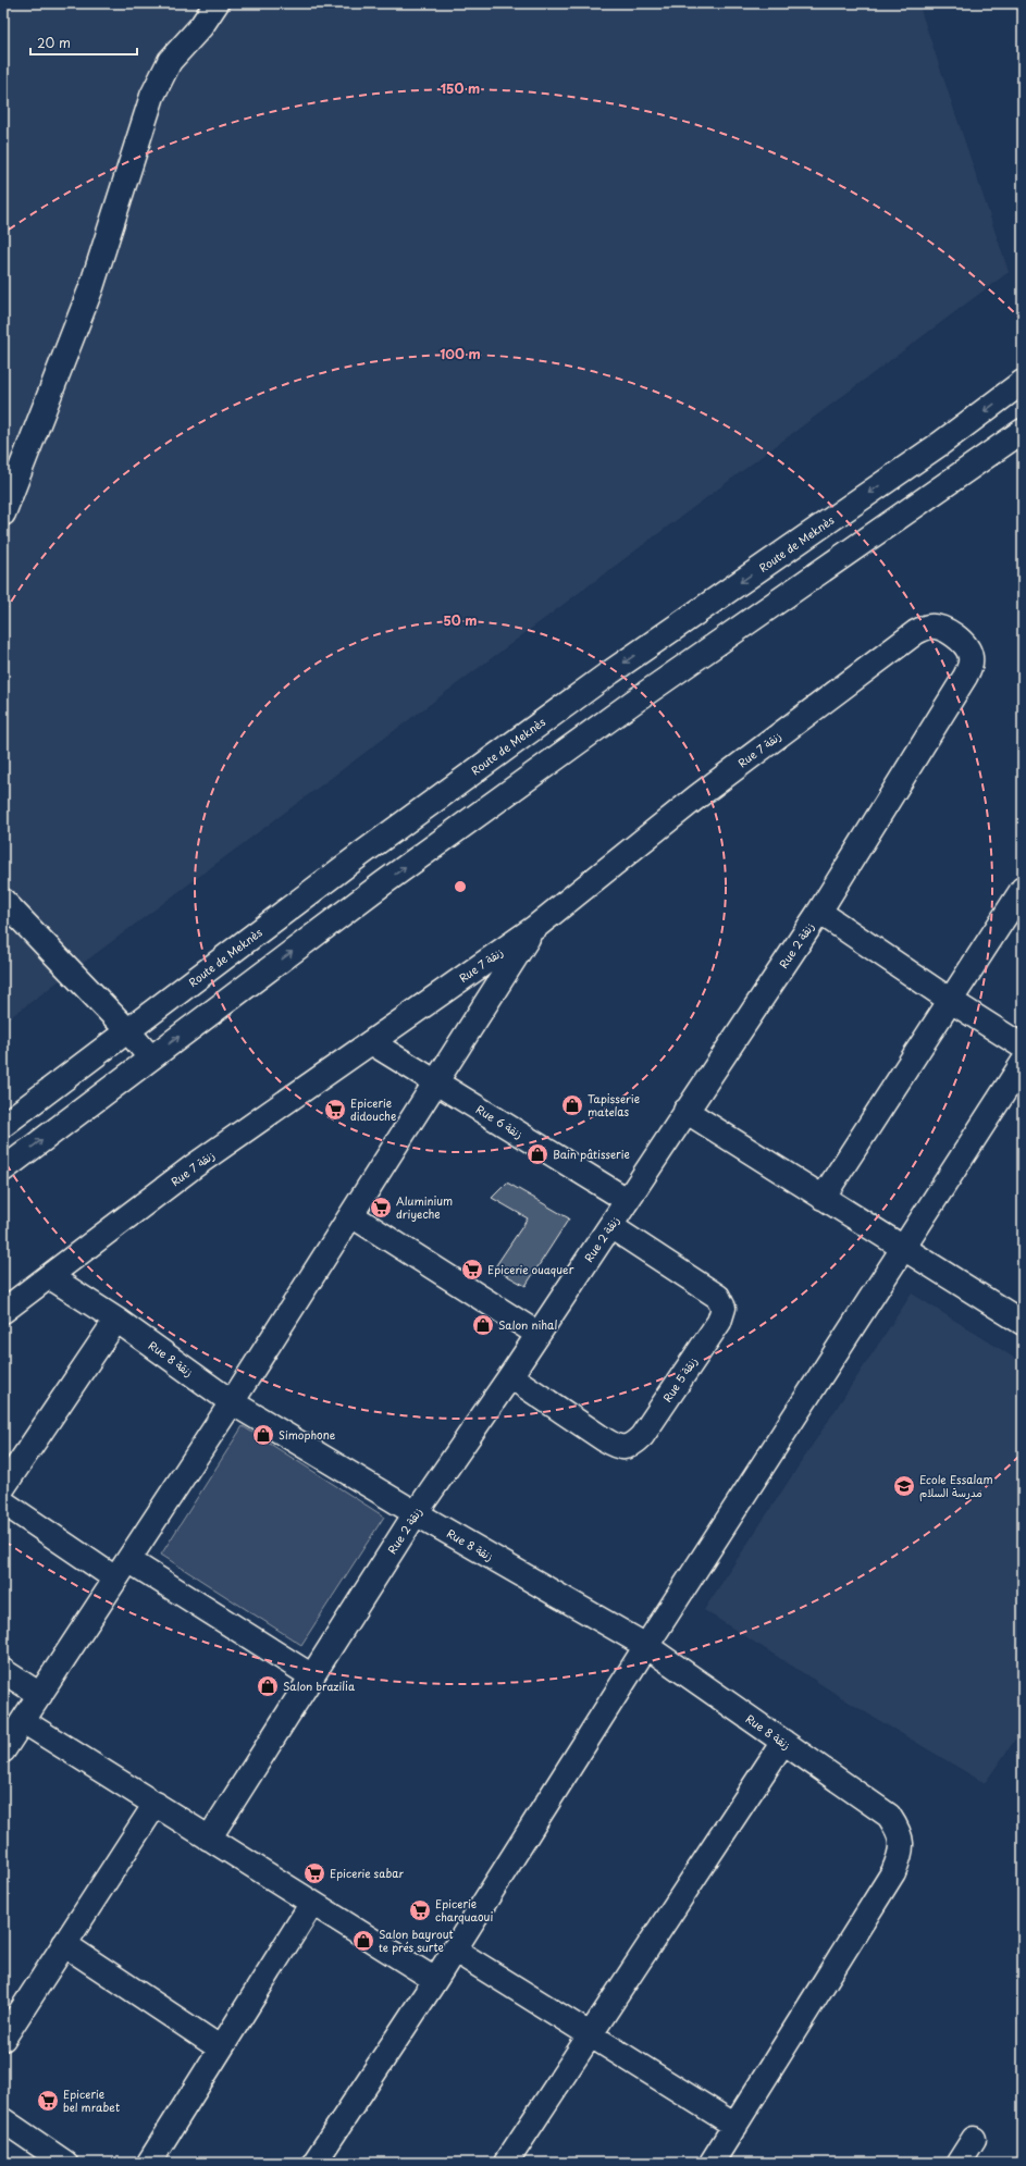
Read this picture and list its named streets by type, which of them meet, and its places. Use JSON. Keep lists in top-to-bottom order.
{
  "streets": {
    "street": [
      "Route de Meknès",
      "Rue 7 زنقة",
      "Rue 2 زنقة",
      "Rue 6 زنقة",
      "Rue 8 زنقة",
      "Rue 5 زنقة"
    ]
  },
  "crossings": [
    ["Rue 7 زنقة", "Rue 2 زنقة"],
    ["Rue 7 زنقة", "Rue 6 زنقة"],
    ["Rue 7 زنقة", "Rue 8 زنقة"],
    ["Rue 2 زنقة", "Rue 6 زنقة"],
    ["Rue 2 زنقة", "Rue 8 زنقة"],
    ["Rue 2 زنقة", "Rue 5 زنقة"]
  ],
  "places": {
    "shop": [
      "Tapisserie matelas",
      "Bain pâtisserie",
      "Salon nihal",
      "Simophone",
      "Salon brazilia",
      "Salon bayrout te prés surte"
    ],
    "supermarket": [
      "Epicerie didouche",
      "Aluminium driyeche",
      "Epicerie ouaquer",
      "Epicerie sabar",
      "Epicerie charquaoui",
      "Epicerie bel mrabet"
    ],
    "school or university": ["Ecole Essalam مدرسة السلام"]
  },
  "scale_bar": "20 m",
  "rings": ["150 m", "100 m", "50 m"]
}
